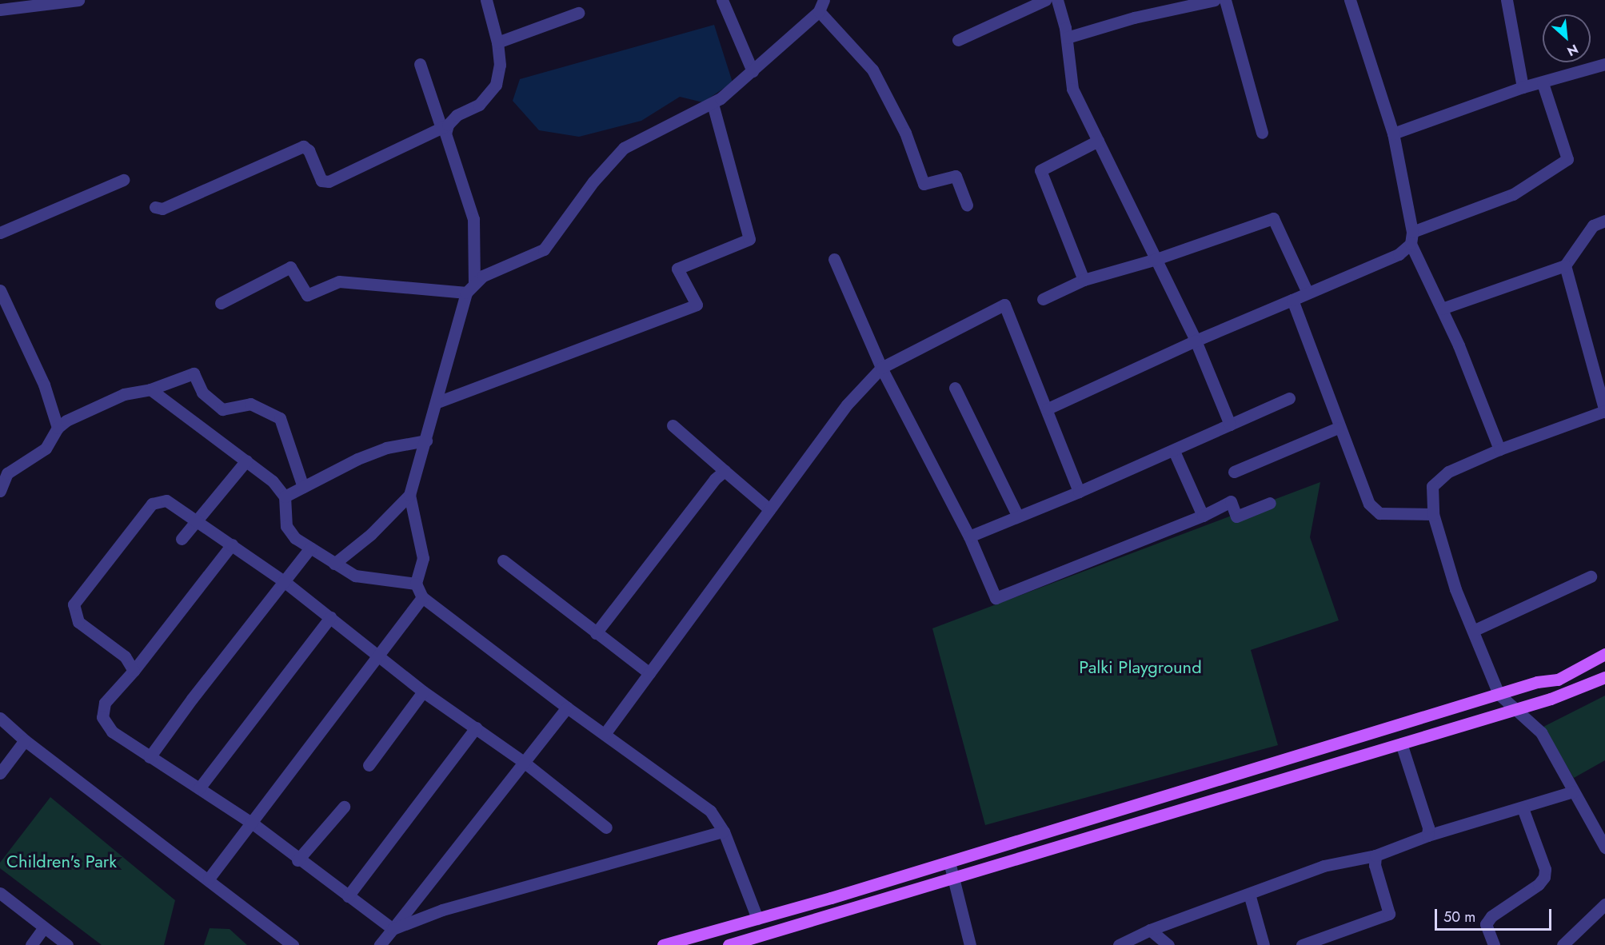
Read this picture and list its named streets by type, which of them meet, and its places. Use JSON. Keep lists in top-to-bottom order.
{
  "parks": ["Palki Playground", "Children's Park"],
  "scale_bar": "50 m",
  "north": "bottom right"
}
